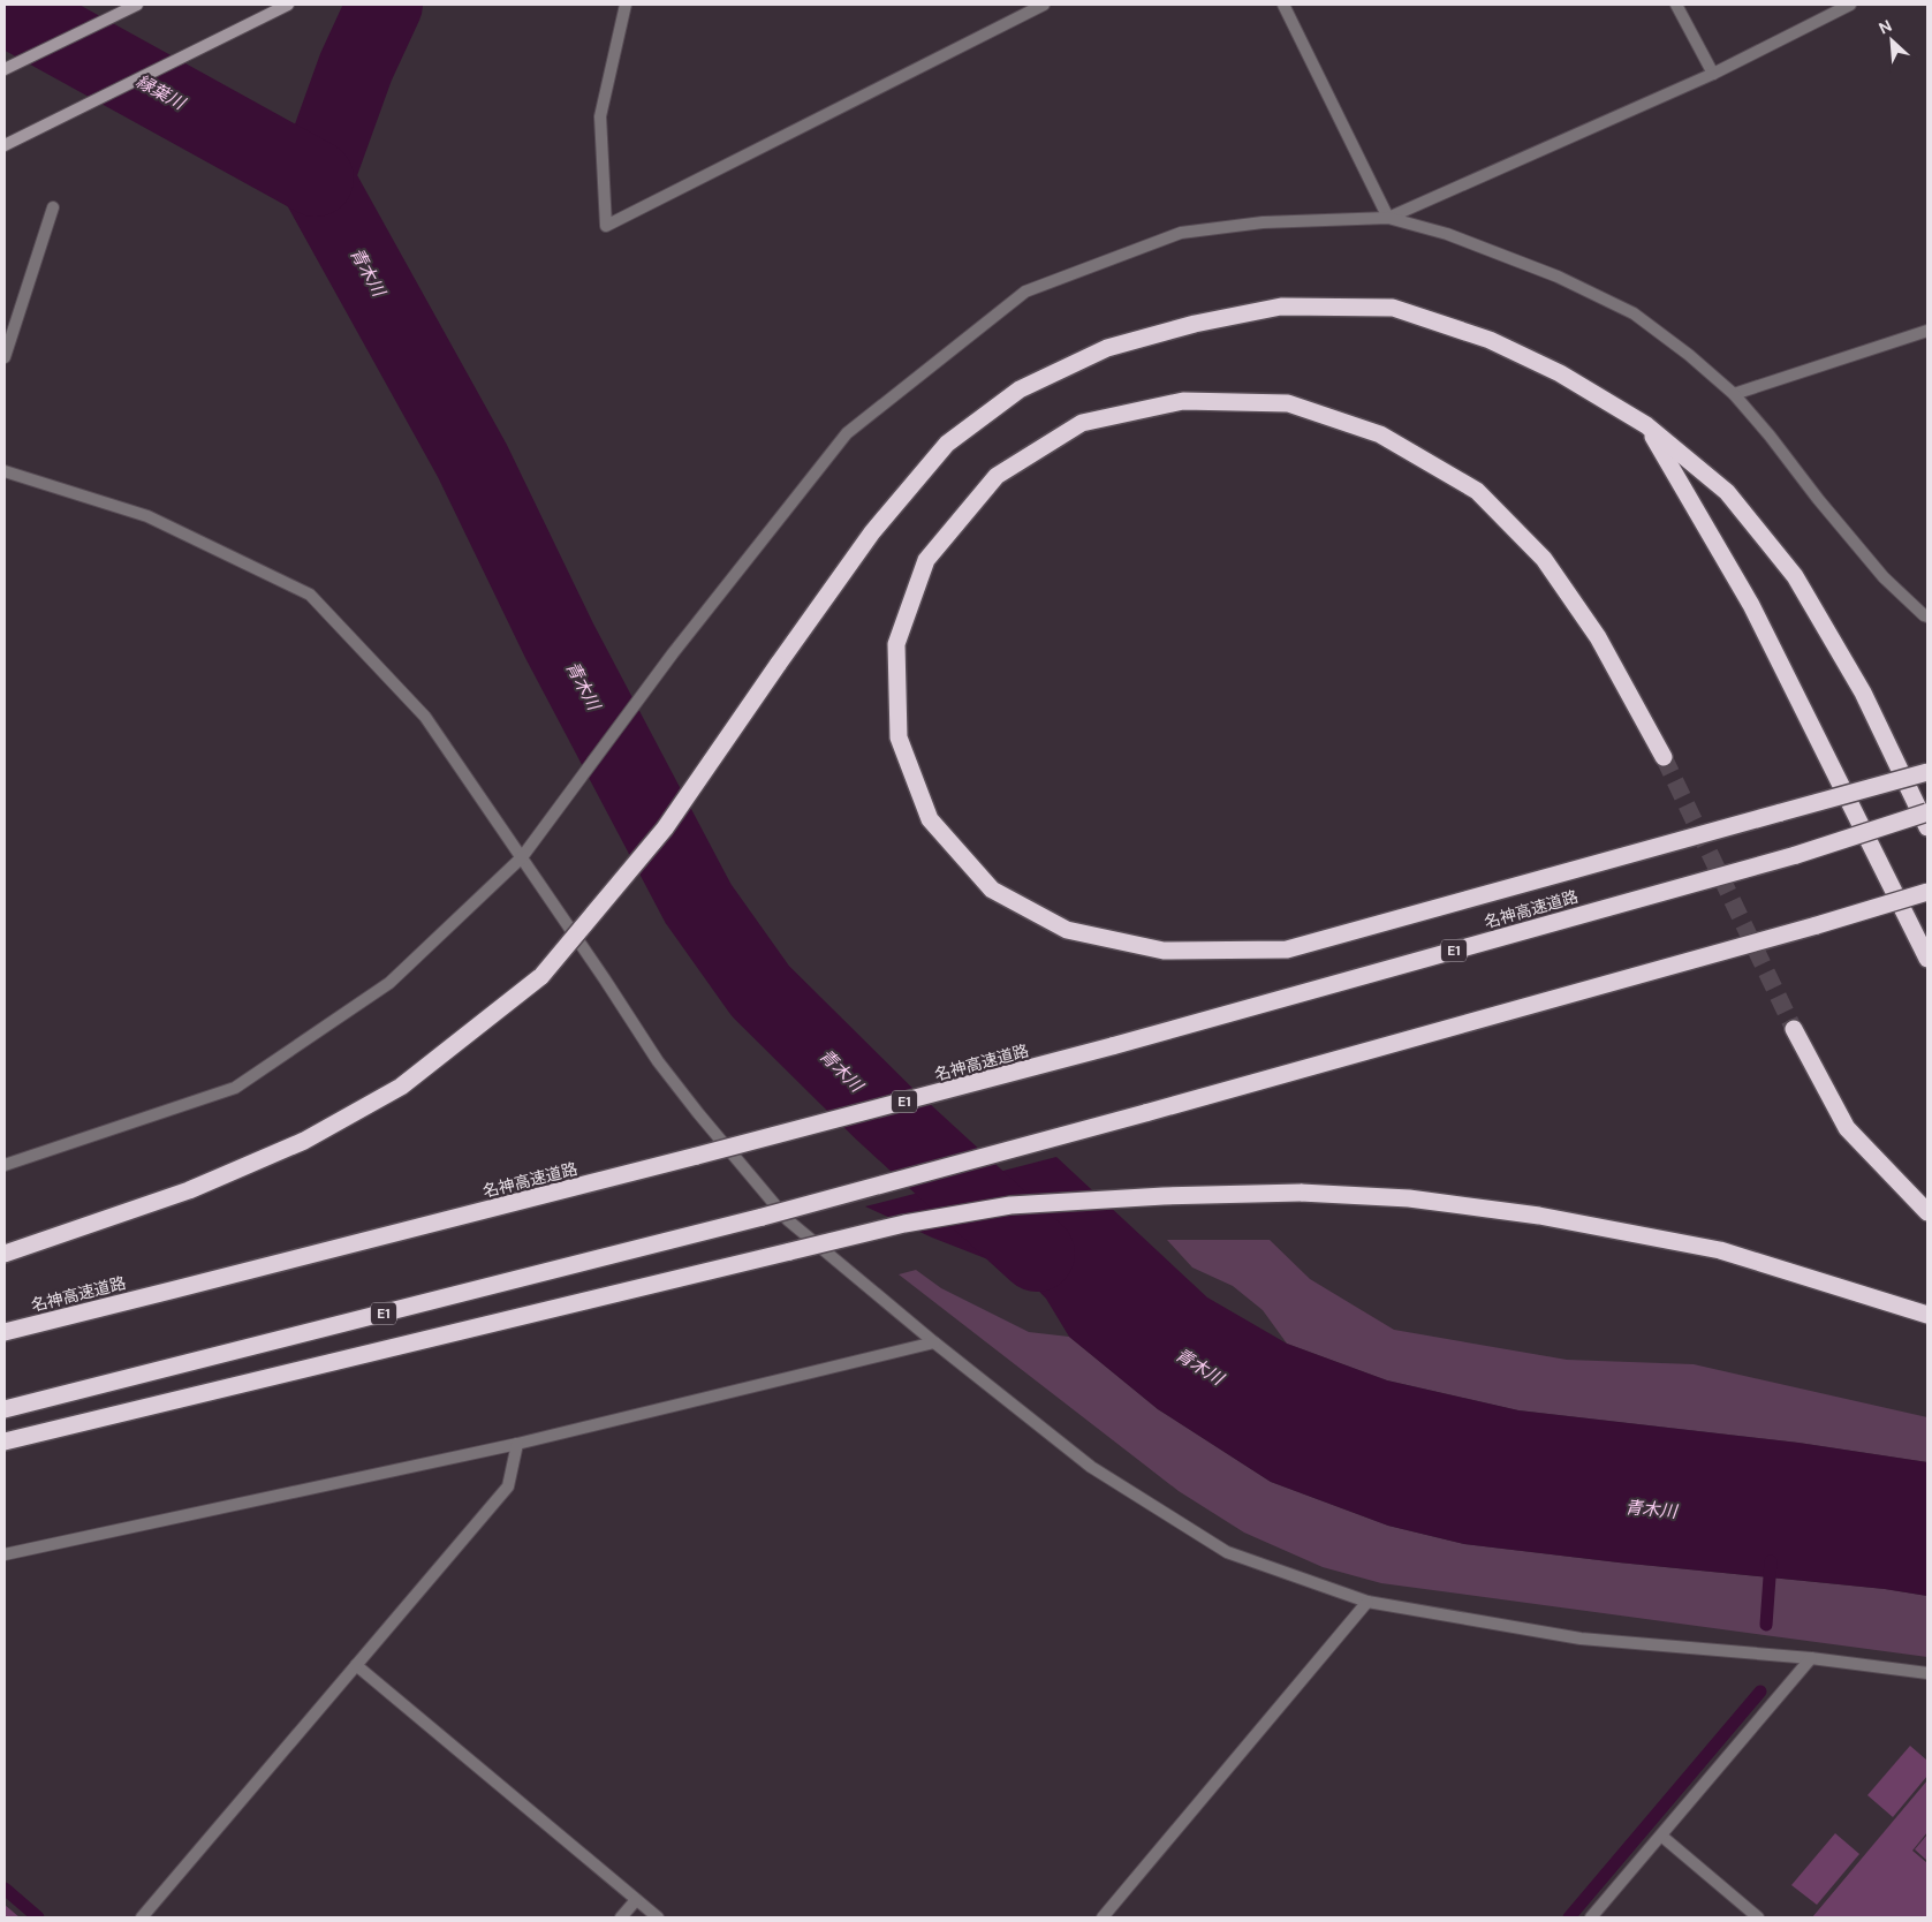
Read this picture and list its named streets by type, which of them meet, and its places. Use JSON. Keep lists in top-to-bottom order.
{
  "streets": {
    "highway": ["名神高速道路", "E1"]
  },
  "water": ["縁葉川", "青木川"],
  "north": "top left"
}
